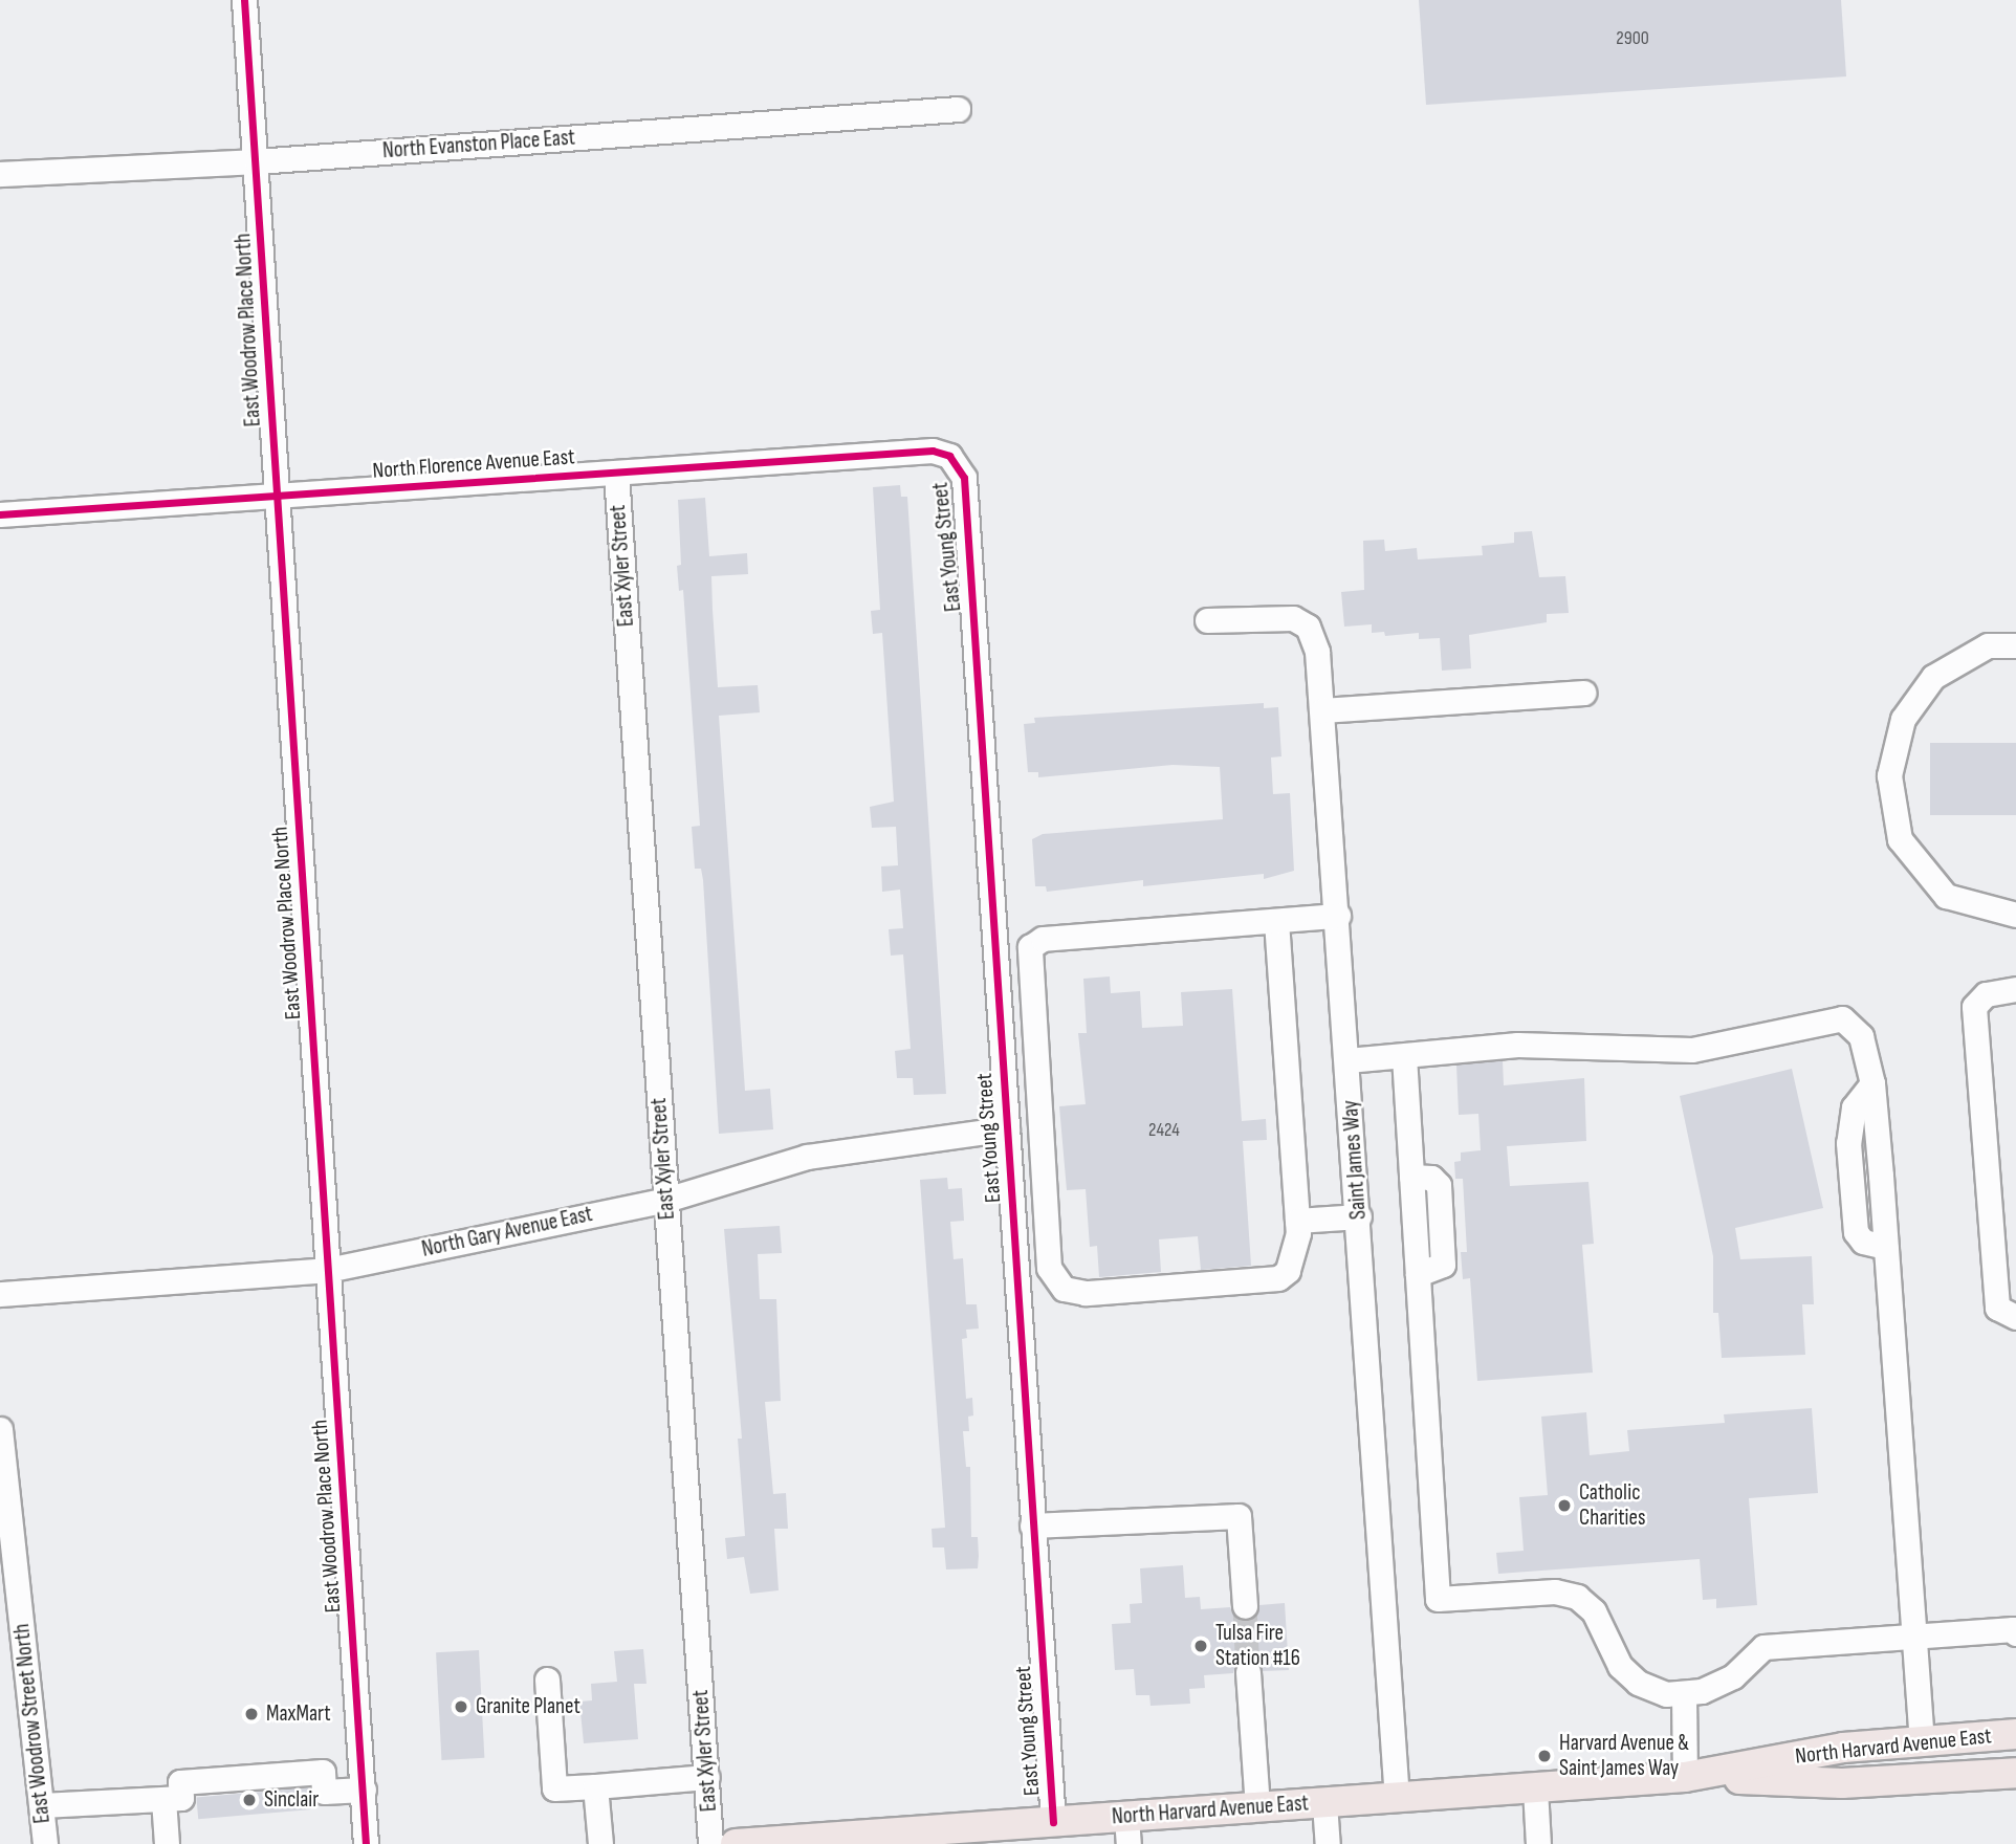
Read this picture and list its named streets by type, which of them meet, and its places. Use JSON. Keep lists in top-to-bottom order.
{
  "streets": {
    "main road": ["North Harvard Avenue East"],
    "street": [
      "North Evanston Place East",
      "East Woodrow Place North",
      "North Florence Avenue East",
      "East Young Street",
      "East Xyler Street",
      "Saint James Way",
      "North Gary Avenue East",
      "East Woodrow Street North"
    ]
  },
  "crossings": [
    ["North Evanston Place East", "East Woodrow Place North"],
    ["East Woodrow Place North", "North Florence Avenue East"],
    ["East Woodrow Place North", "North Gary Avenue East"],
    ["North Florence Avenue East", "East Young Street"],
    ["North Florence Avenue East", "East Xyler Street"],
    ["East Young Street", "North Gary Avenue East"],
    ["East Young Street", "North Harvard Avenue East"],
    ["East Xyler Street", "North Gary Avenue East"],
    ["Saint James Way", "North Harvard Avenue East"]
  ],
  "places": [
    "Catholic Charities",
    "Tulsa Fire Station #16",
    "Granite Planet",
    "MaxMart",
    "Harvard Avenue & Saint James Way",
    "Sinclair"
  ],
  "house_numbers": ["2900", "2424"]
}
